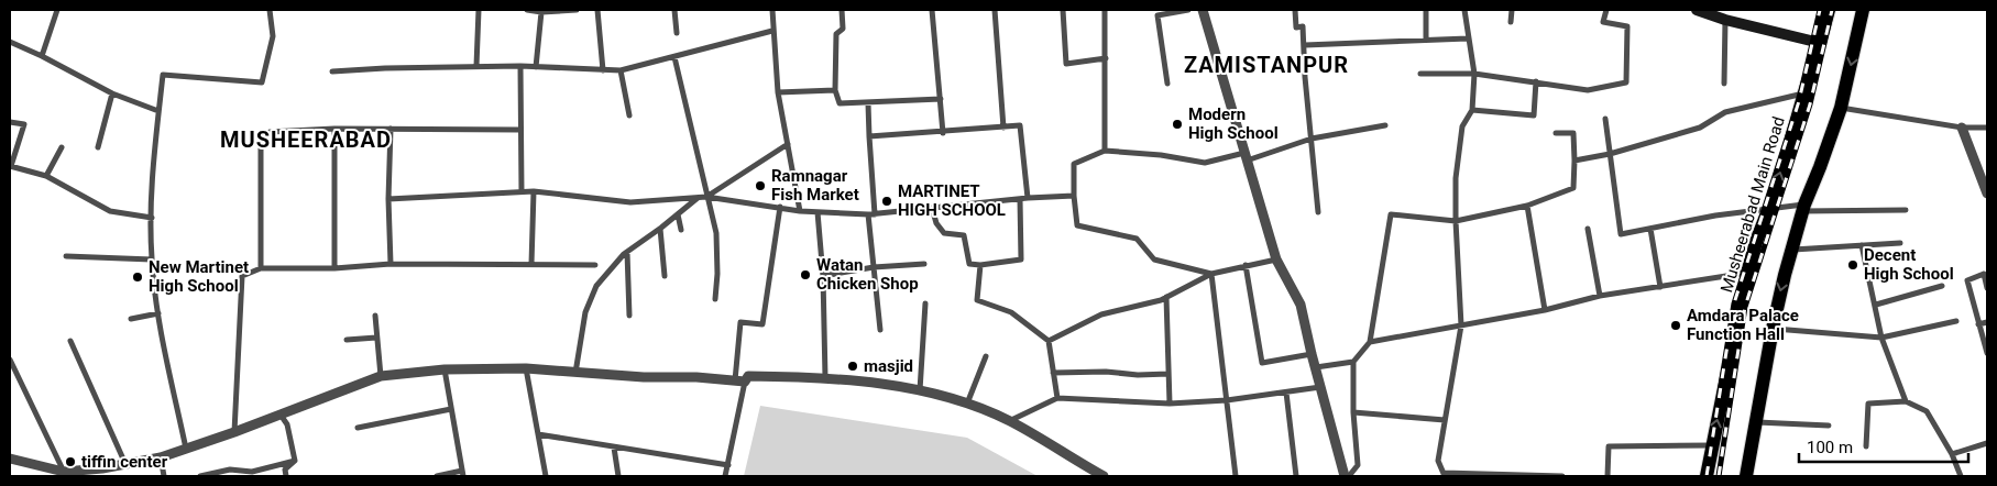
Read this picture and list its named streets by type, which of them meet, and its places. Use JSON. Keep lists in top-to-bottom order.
{
  "streets": {
    "main road": ["Musheerabad Main Road"]
  },
  "districts": ["ZAMISTANPUR", "MUSHEERABAD"],
  "places": [
    "Modern High School",
    "Ramnagar Fish Market",
    "MARTINET HIGH SCHOOL",
    "Decent High School",
    "Watan Chicken Shop",
    "New Martinet High School",
    "Amdara Palace Function Hall",
    "masjid",
    "tiffin center"
  ],
  "scale_bar": "100 m"
}
